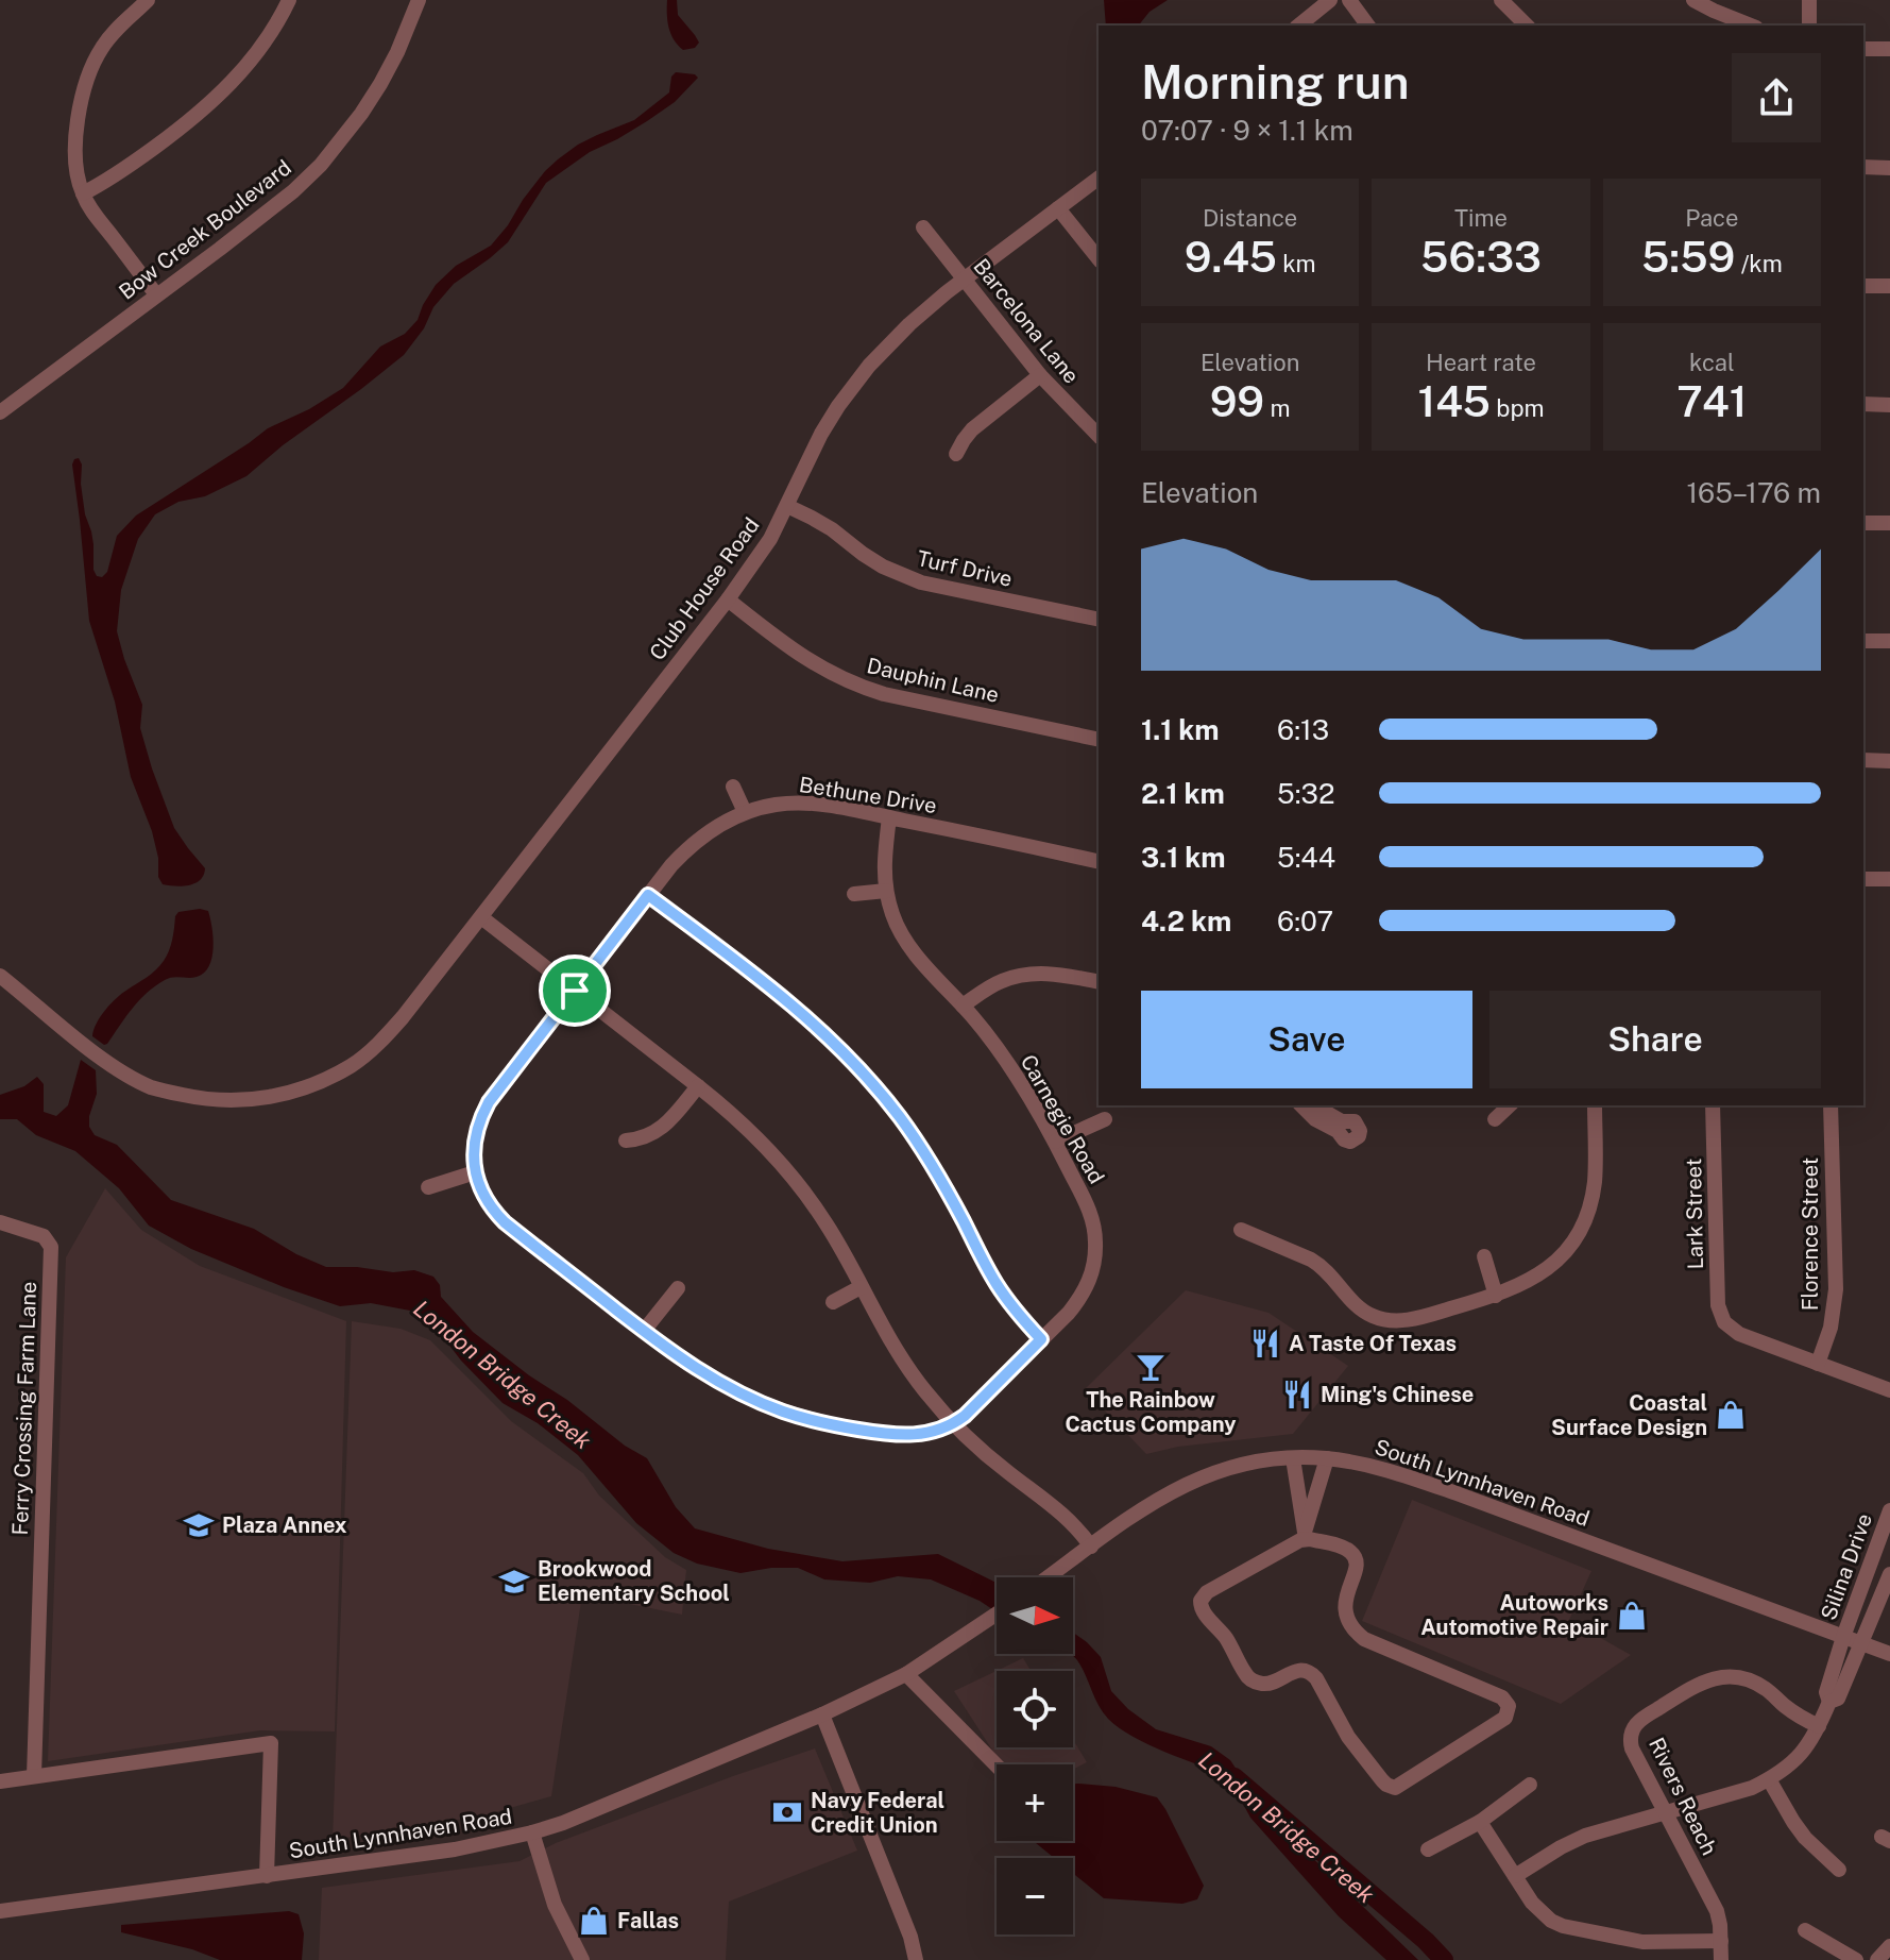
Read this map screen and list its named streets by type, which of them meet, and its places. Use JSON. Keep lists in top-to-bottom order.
{
  "streets": {
    "street": [
      "Bow Creek Boulevard",
      "Barcelona Lane",
      "Turf Drive",
      "Club House Road",
      "Dauphin Lane",
      "Bethune Drive",
      "Carnegie Road",
      "Lark Street",
      "Florence Street",
      "Ferry Crossing Farm Lane",
      "South Lynnhaven Road",
      "Silina Drive",
      "Rivers Reach"
    ]
  },
  "crossings": [
    ["Barcelona Lane", "Club House Road"],
    ["Turf Drive", "Club House Road"],
    ["Club House Road", "Dauphin Lane"],
    ["Bethune Drive", "Carnegie Road"],
    ["Lark Street", "Florence Street"],
    ["South Lynnhaven Road", "Silina Drive"]
  ],
  "water": ["London Bridge Creek"],
  "places": {
    "restaurant": ["A Taste Of Texas", "Ming's Chinese"],
    "bar": ["The Rainbow Cactus Company"],
    "shop": ["Coastal Surface Design", "Autoworks Automotive Repair", "Fallas"],
    "school or university": ["Plaza Annex", "Brookwood Elementary School"],
    "bank": ["Navy Federal Credit Union"]
  },
  "north": "right",
  "page": {
    "heading": ["Morning run", "07:07 · 9 × 1.1 km"],
    "stats": [
      ["Distance", "9.45 km"],
      ["Time", "56:33"],
      ["Pace", "5:59 /km"],
      ["Elevation", "99 m"],
      ["Heart rate", "145 bpm"],
      ["kcal", "741"]
    ],
    "chart": ["Elevation", "165–176 m"],
    "list": [
      {
        "name": "1.1 km",
        "note": "6:13"
      },
      {
        "name": "2.1 km",
        "note": "5:32"
      },
      {
        "name": "3.1 km",
        "note": "5:44"
      },
      {
        "name": "4.2 km",
        "note": "6:07"
      }
    ],
    "buttons": ["Save", "Share"],
    "map_buttons": ["+", "−"]
  }
}
